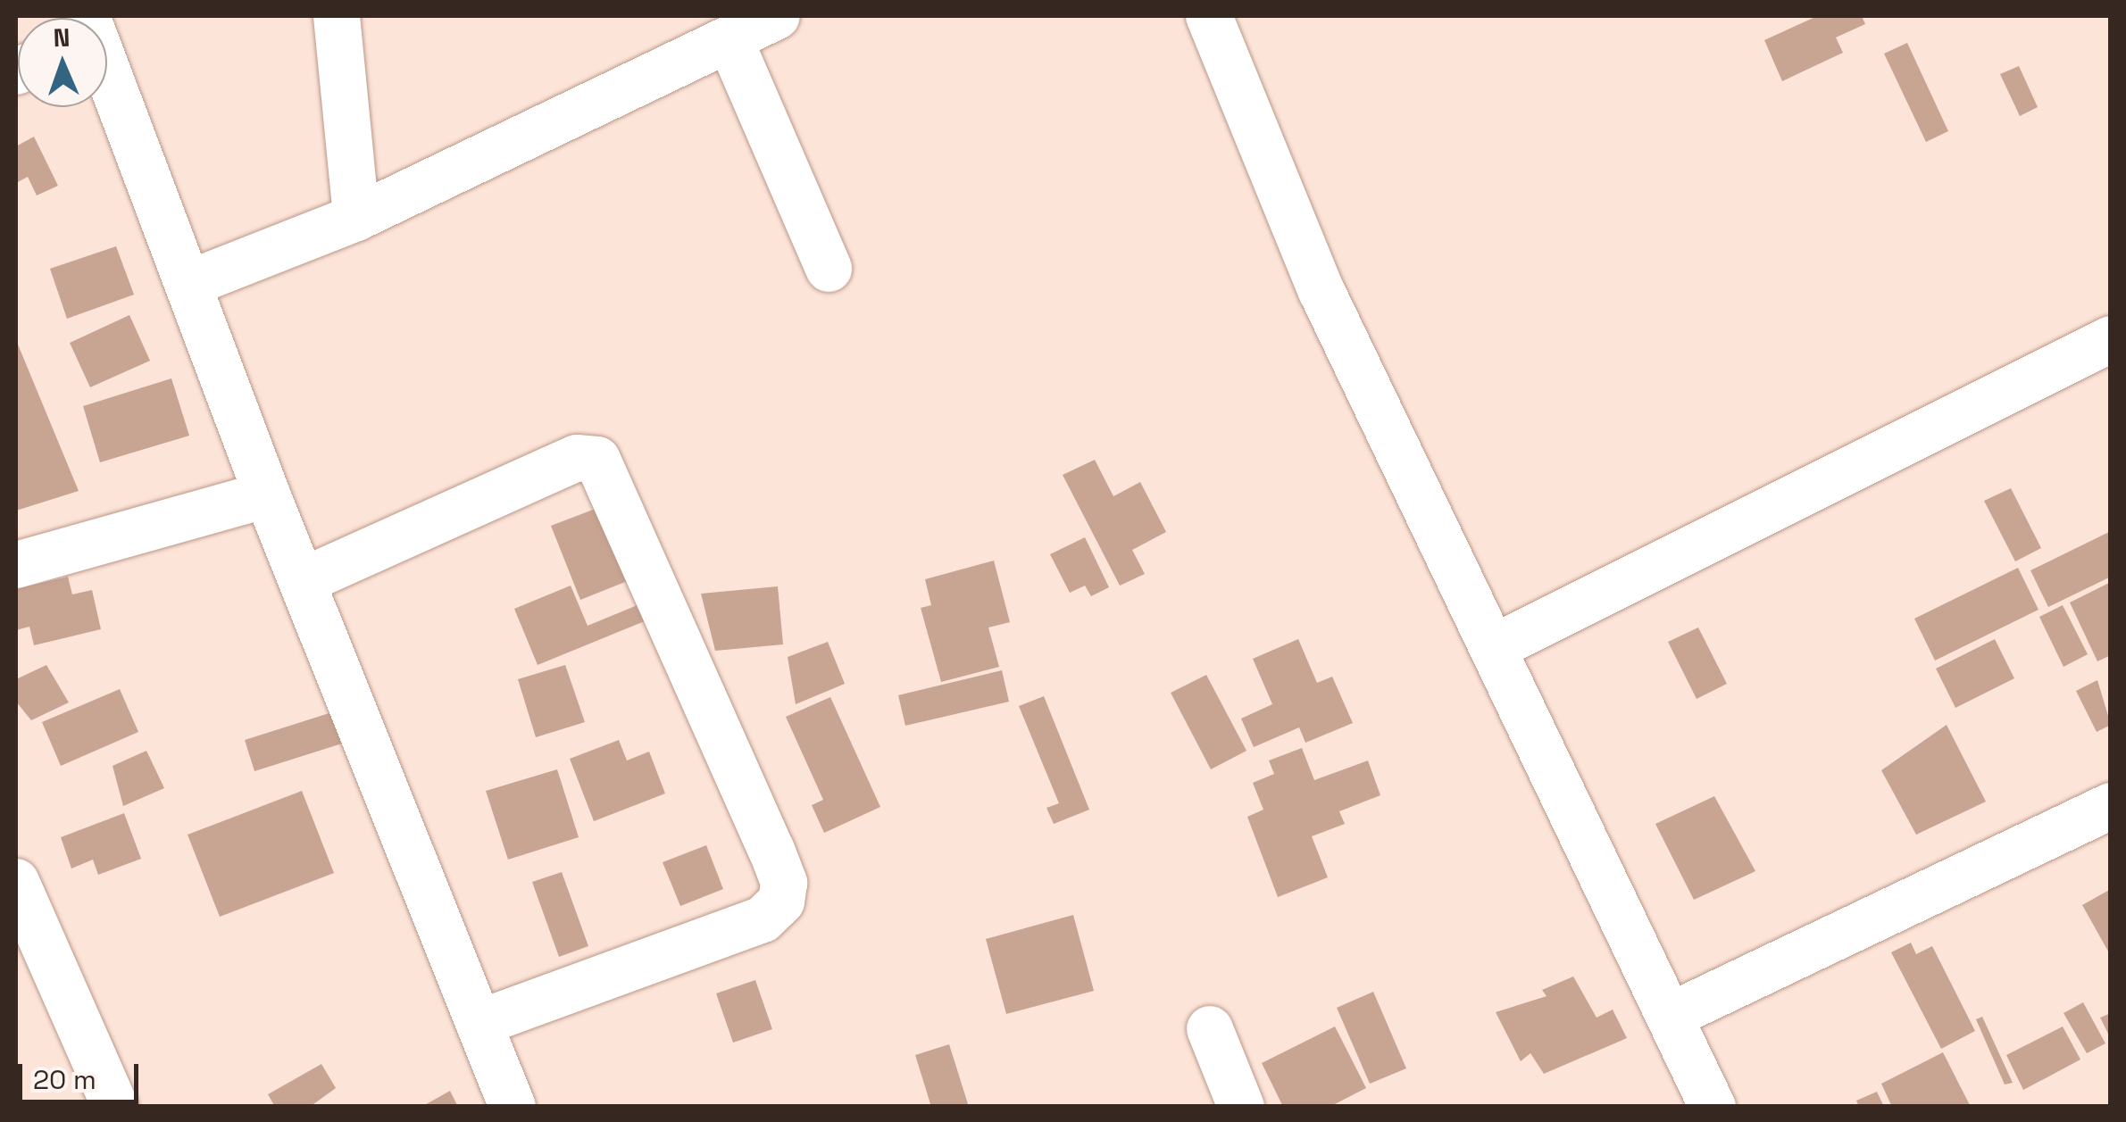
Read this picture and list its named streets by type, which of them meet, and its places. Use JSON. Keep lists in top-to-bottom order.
{
  "scale_bar": "20 m",
  "north": "top"
}
